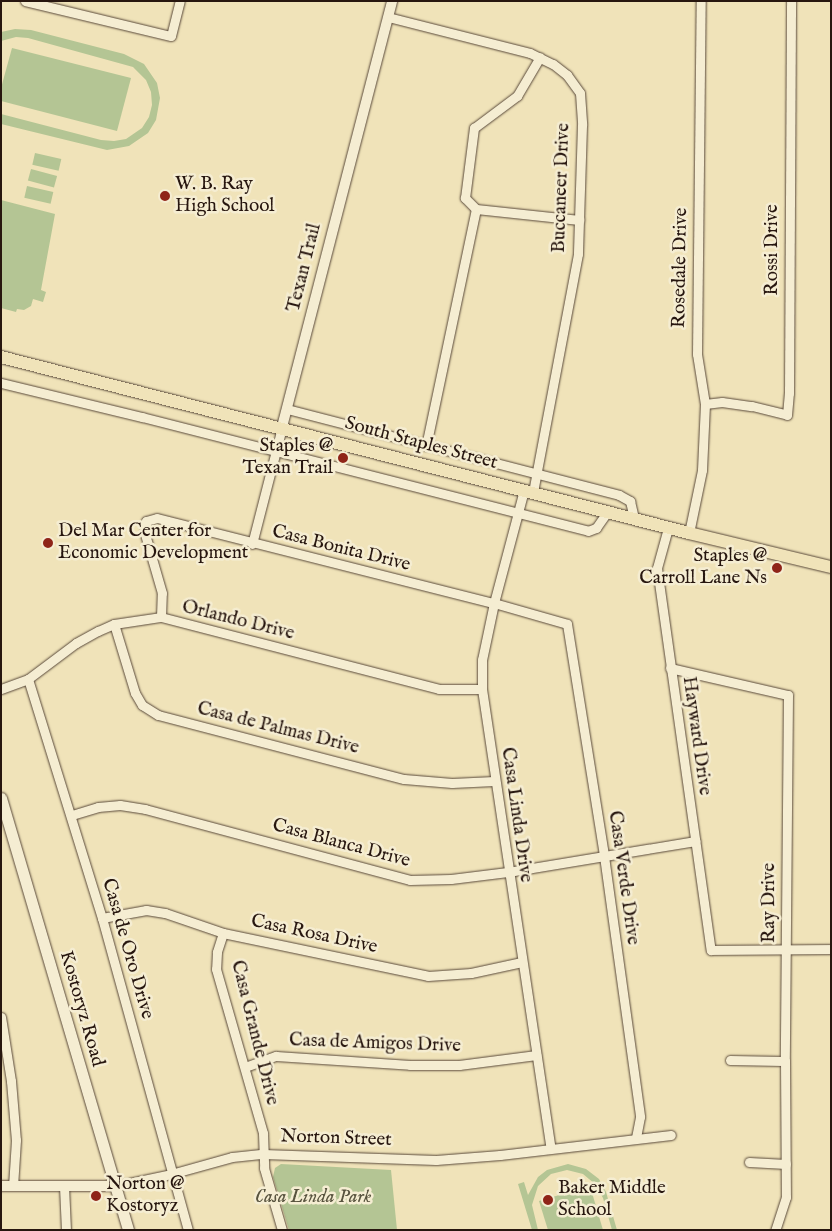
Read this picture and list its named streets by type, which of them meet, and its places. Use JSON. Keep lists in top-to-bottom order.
{
  "streets": {
    "main road": ["South Staples Street", "Kostoryz Road"],
    "street": [
      "Buccaneer Drive",
      "Rossi Drive",
      "Texan Trail",
      "Rosedale Drive",
      "Casa Bonita Drive",
      "Orlando Drive",
      "Casa de Palmas Drive",
      "Hayward Drive",
      "Casa Linda Drive",
      "Casa Blanca Drive",
      "Casa Verde Drive",
      "Ray Drive",
      "Casa Rosa Drive",
      "Casa de Oro Drive",
      "Casa Grande Drive",
      "Casa de Amigos Drive",
      "Norton Street"
    ]
  },
  "crossings": [
    ["Buccaneer Drive", "Texan Trail"],
    ["Buccaneer Drive", "South Staples Street"],
    ["Buccaneer Drive", "Casa Linda Drive"],
    ["Rossi Drive", "Rosedale Drive"],
    ["Texan Trail", "South Staples Street"],
    ["Texan Trail", "Casa Bonita Drive"],
    ["Rosedale Drive", "South Staples Street"],
    ["South Staples Street", "Hayward Drive"],
    ["South Staples Street", "Casa Linda Drive"],
    ["Casa Bonita Drive", "Orlando Drive"],
    ["Casa Bonita Drive", "Casa Linda Drive"],
    ["Casa Bonita Drive", "Casa Verde Drive"],
    ["Orlando Drive", "Casa de Palmas Drive"],
    ["Orlando Drive", "Casa Linda Drive"],
    ["Orlando Drive", "Casa de Oro Drive"],
    ["Casa de Palmas Drive", "Casa Linda Drive"],
    ["Hayward Drive", "Casa Blanca Drive"],
    ["Hayward Drive", "Ray Drive"],
    ["Casa Linda Drive", "Casa Blanca Drive"],
    ["Casa Linda Drive", "Casa Rosa Drive"],
    ["Casa Linda Drive", "Casa de Amigos Drive"],
    ["Casa Linda Drive", "Norton Street"],
    ["Casa Blanca Drive", "Casa Verde Drive"],
    ["Casa Blanca Drive", "Casa de Oro Drive"],
    ["Casa Verde Drive", "Norton Street"],
    ["Casa Rosa Drive", "Casa de Oro Drive"],
    ["Casa Rosa Drive", "Casa Grande Drive"],
    ["Casa de Oro Drive", "Norton Street"],
    ["Kostoryz Road", "Norton Street"],
    ["Casa Grande Drive", "Casa de Amigos Drive"],
    ["Casa Grande Drive", "Norton Street"]
  ],
  "parks": ["Casa Linda Park"],
  "places": [
    "W. B. Ray High School",
    "Staples @ Texan Trail",
    "Del Mar Center for Economic Development",
    "Staples @ Carroll Lane Ns",
    "Norton @ Kostoryz",
    "Baker Middle School"
  ]
}
